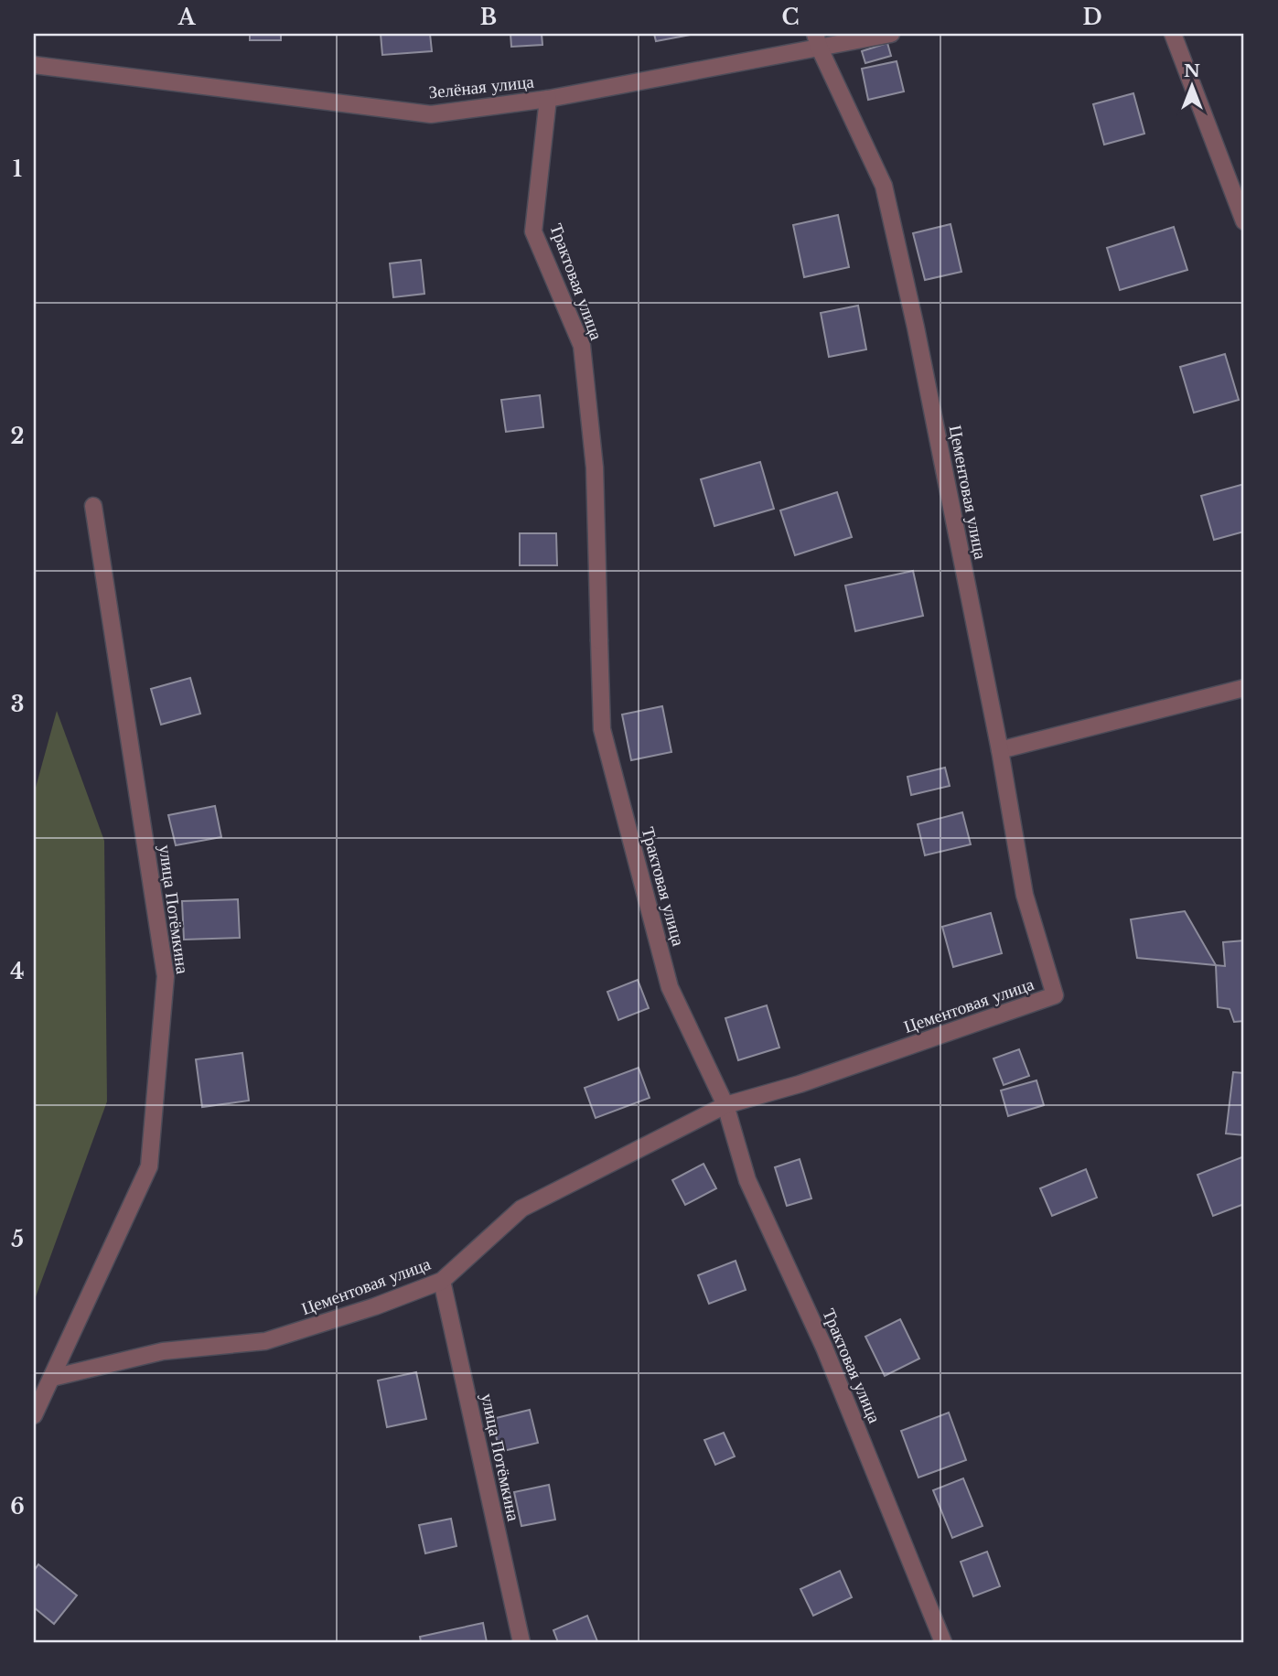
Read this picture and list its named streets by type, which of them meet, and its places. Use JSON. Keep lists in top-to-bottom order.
{
  "streets": {
    "street": [
      "Зелёная улица",
      "Трактовая улица",
      "Цементовая улица",
      "улица Потёмкина"
    ]
  },
  "crossings": [
    ["Зелёная улица", "Трактовая улица"],
    ["Зелёная улица", "Цементовая улица"],
    ["Трактовая улица", "Цементовая улица"],
    ["Цементовая улица", "улица Потёмкина"]
  ],
  "north": "top",
  "grid": {
    "columns": [
      "A",
      "B",
      "C",
      "D"
    ],
    "rows": [
      "1",
      "2",
      "3",
      "4",
      "5",
      "6"
    ]
  }
}
